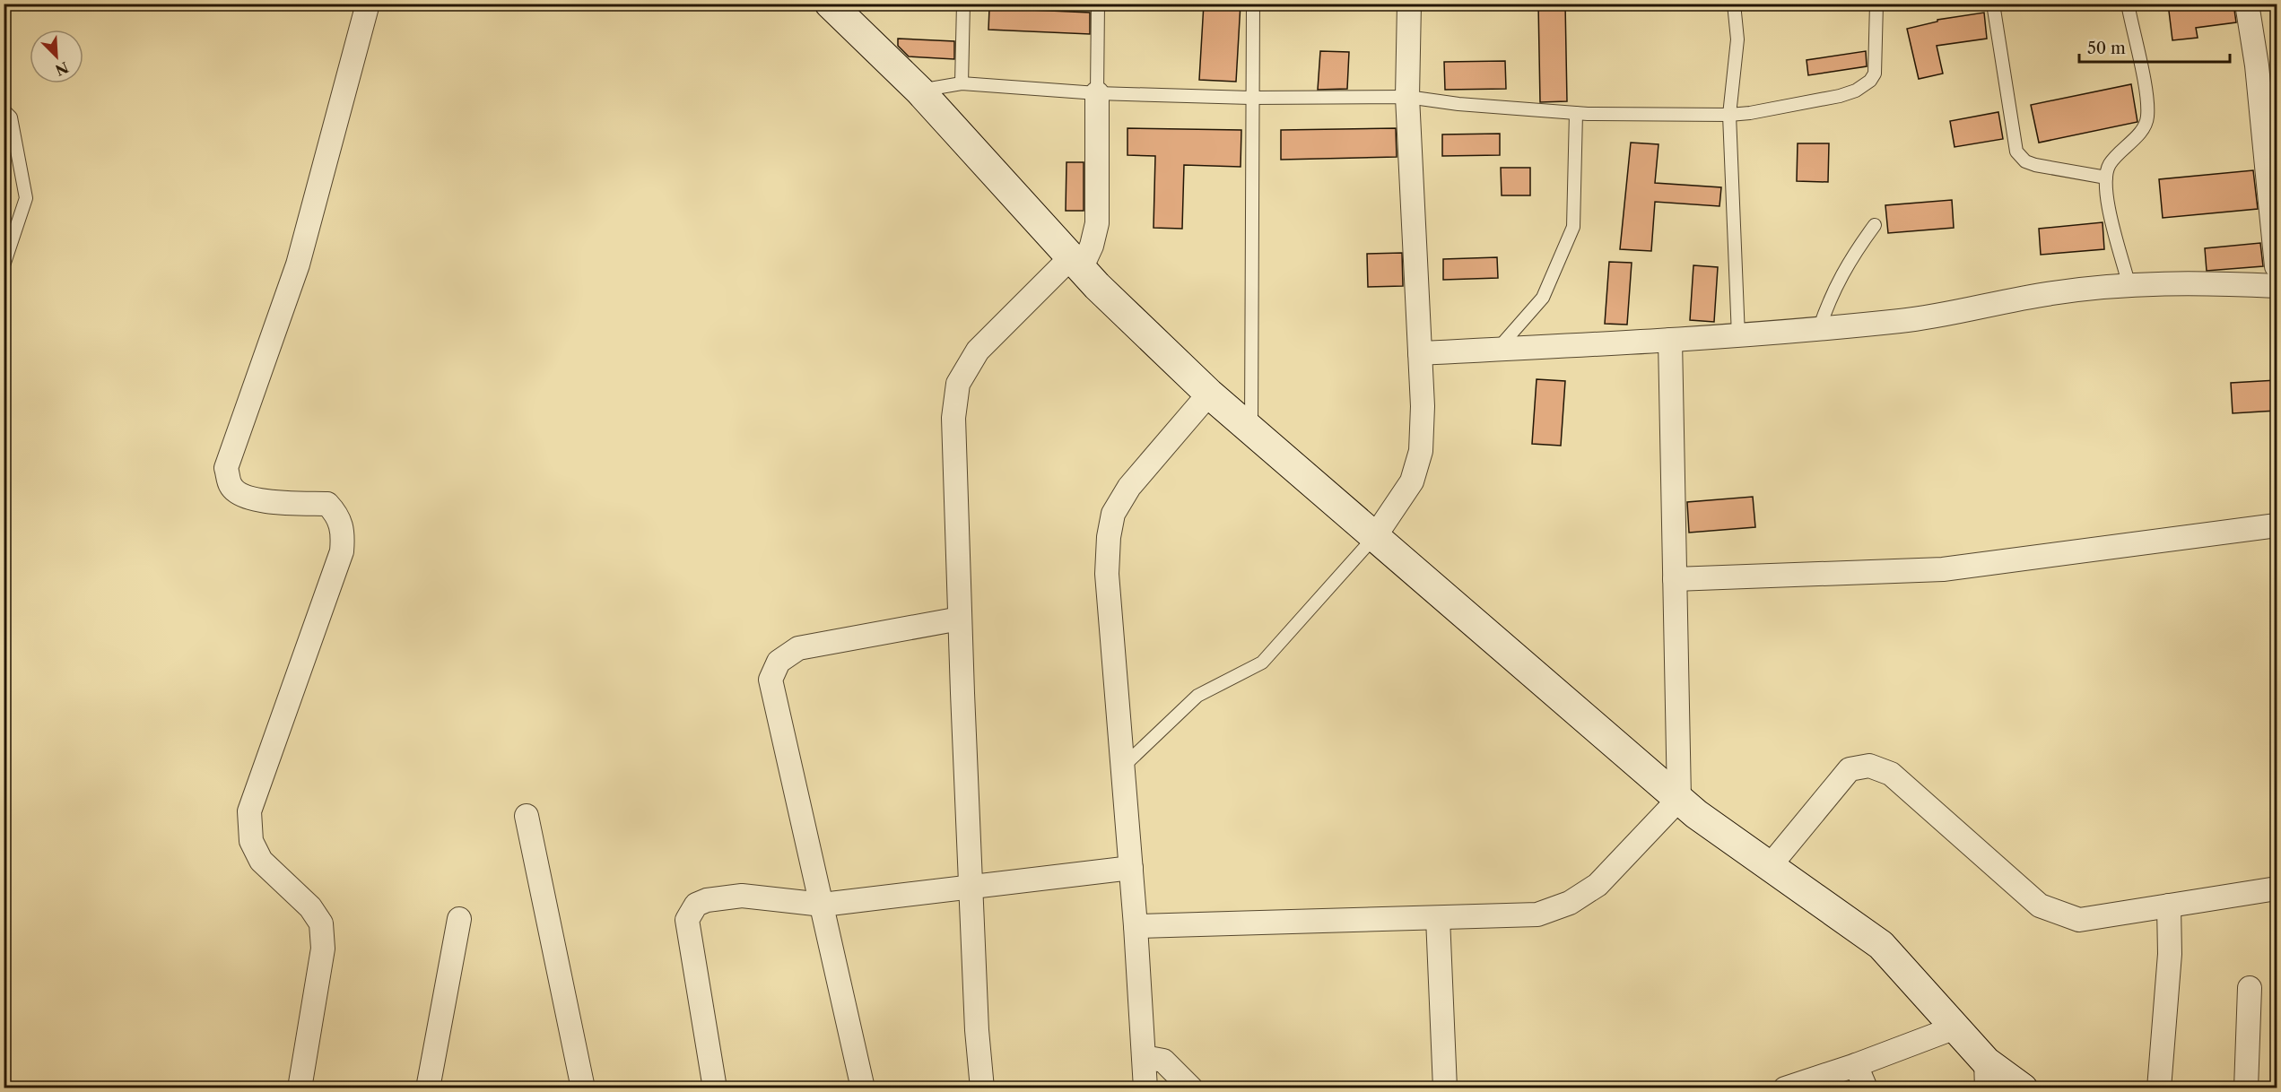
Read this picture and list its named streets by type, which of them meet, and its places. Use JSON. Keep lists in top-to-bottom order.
{
  "scale_bar": "50 m",
  "north": "bottom right"
}
